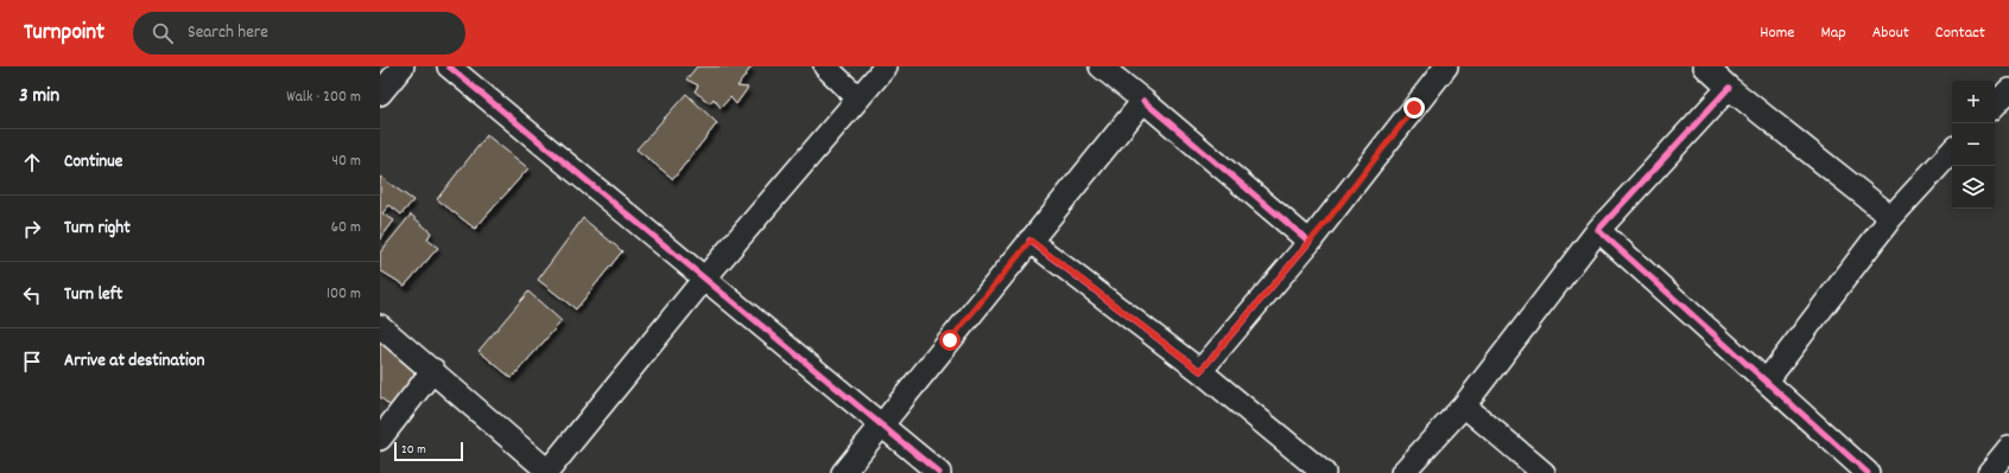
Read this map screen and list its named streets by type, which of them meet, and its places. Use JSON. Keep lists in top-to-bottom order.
{
  "scale_bar": "20 m",
  "page": {
    "header": "Turnpoint",
    "search": "Search here",
    "nav": [
      "Home",
      "Map",
      "About",
      "Contact"
    ],
    "heading": ["3 min", "Walk · 200 m"],
    "map_buttons": ["+", "−"],
    "list": [
      ["Continue", "40 m"],
      ["Turn right", "60 m"],
      ["Turn left", "100 m"],
      "Arrive at destination"
    ],
    "scale": "20 m"
  }
}
